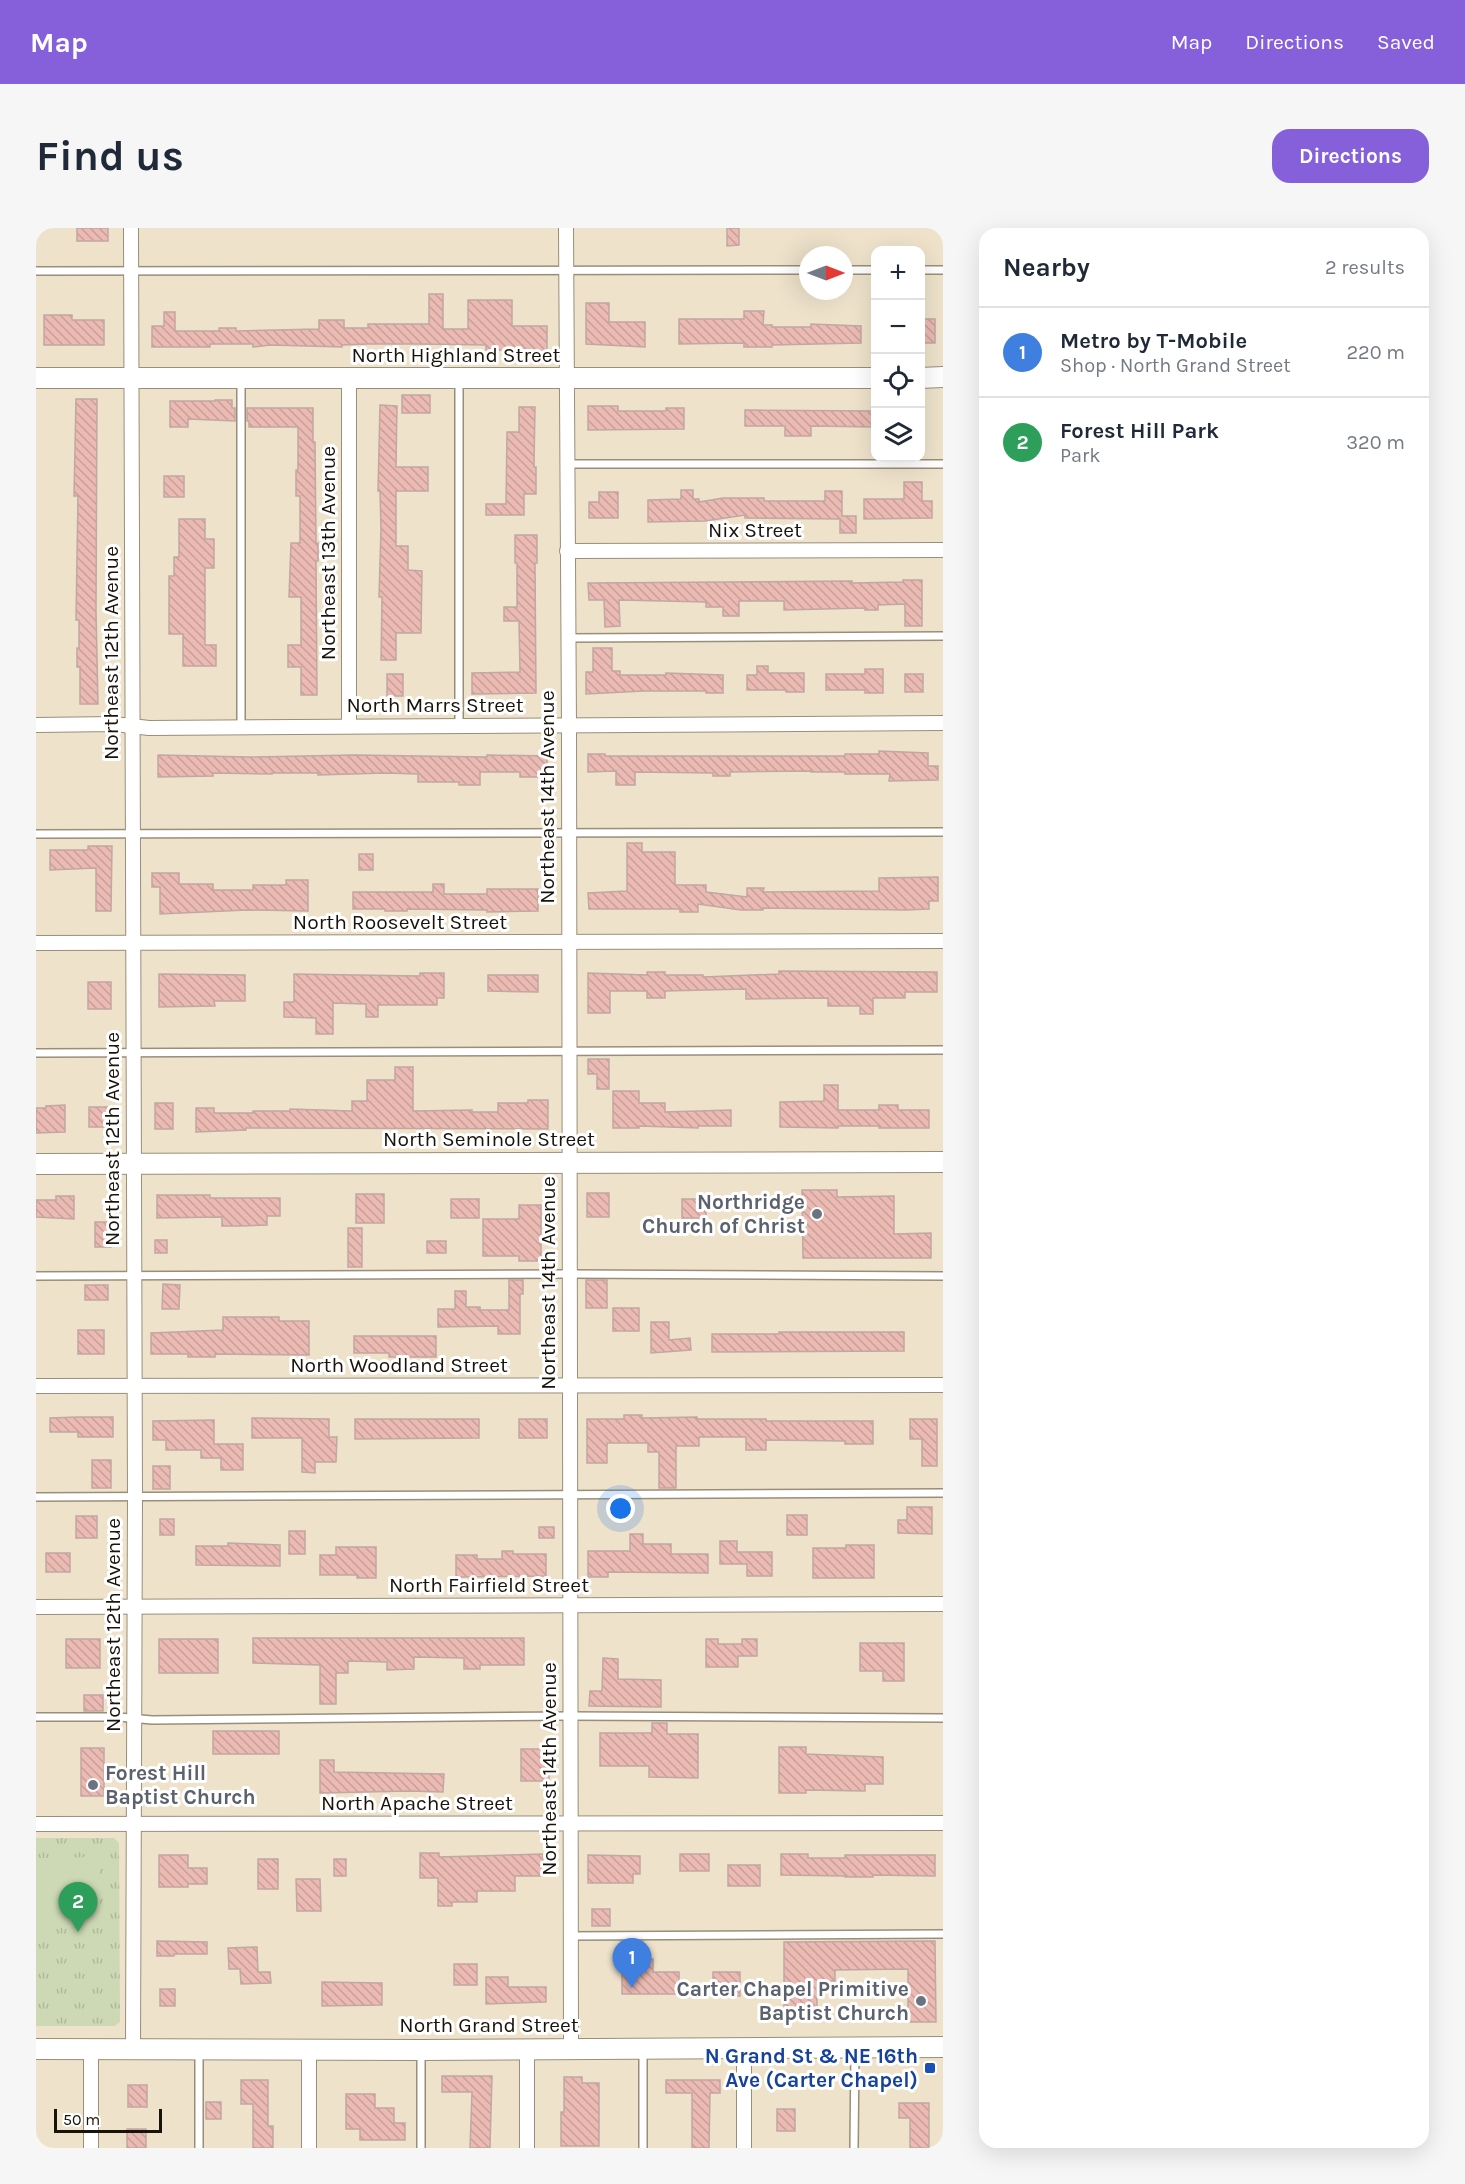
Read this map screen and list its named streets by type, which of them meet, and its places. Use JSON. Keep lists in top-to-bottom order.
{
  "streets": {
    "street": [
      "North Highland Street",
      "Nix Street",
      "Northeast 13th Avenue",
      "Northeast 12th Avenue",
      "North Marrs Street",
      "Northeast 14th Avenue",
      "North Roosevelt Street",
      "North Seminole Street",
      "North Woodland Street",
      "North Fairfield Street",
      "North Apache Street",
      "North Grand Street"
    ]
  },
  "crossings": [
    ["North Highland Street", "Northeast 13th Avenue"],
    ["North Highland Street", "Northeast 12th Avenue"],
    ["North Highland Street", "Northeast 14th Avenue"],
    ["Nix Street", "Northeast 14th Avenue"],
    ["Northeast 13th Avenue", "North Marrs Street"],
    ["Northeast 12th Avenue", "North Marrs Street"],
    ["Northeast 12th Avenue", "North Roosevelt Street"],
    ["Northeast 12th Avenue", "North Seminole Street"],
    ["Northeast 12th Avenue", "North Woodland Street"],
    ["Northeast 12th Avenue", "North Fairfield Street"],
    ["Northeast 12th Avenue", "North Apache Street"],
    ["Northeast 12th Avenue", "North Grand Street"],
    ["North Marrs Street", "Northeast 14th Avenue"],
    ["Northeast 14th Avenue", "North Roosevelt Street"],
    ["Northeast 14th Avenue", "North Seminole Street"],
    ["Northeast 14th Avenue", "North Woodland Street"],
    ["Northeast 14th Avenue", "North Fairfield Street"],
    ["Northeast 14th Avenue", "North Apache Street"],
    ["Northeast 14th Avenue", "North Grand Street"]
  ],
  "places": {
    "other": ["Northridge Church of Christ", "Forest Hill Baptist Church", "Carter Chapel Primitive Baptist Church"],
    "transit": ["N Grand St & NE 16th Ave (Carter Chapel)"]
  },
  "scale_bar": "50 m",
  "north": "right",
  "page": {
    "header": "Map",
    "nav": ["Map", "Directions", "Saved"],
    "buttons": "Directions",
    "title": "Find us",
    "heading": ["Nearby", "2 results"],
    "map_buttons": ["+", "−"],
    "list": [
      {
        "mark": "1",
        "name": "Metro by T-Mobile",
        "note": "Shop · North Grand Street",
        "value": "220 m"
      },
      {
        "mark": "2",
        "name": "Forest Hill Park",
        "note": "Park",
        "value": "320 m"
      }
    ],
    "pins": ["2", "1"],
    "scale": "50 m"
  }
}
